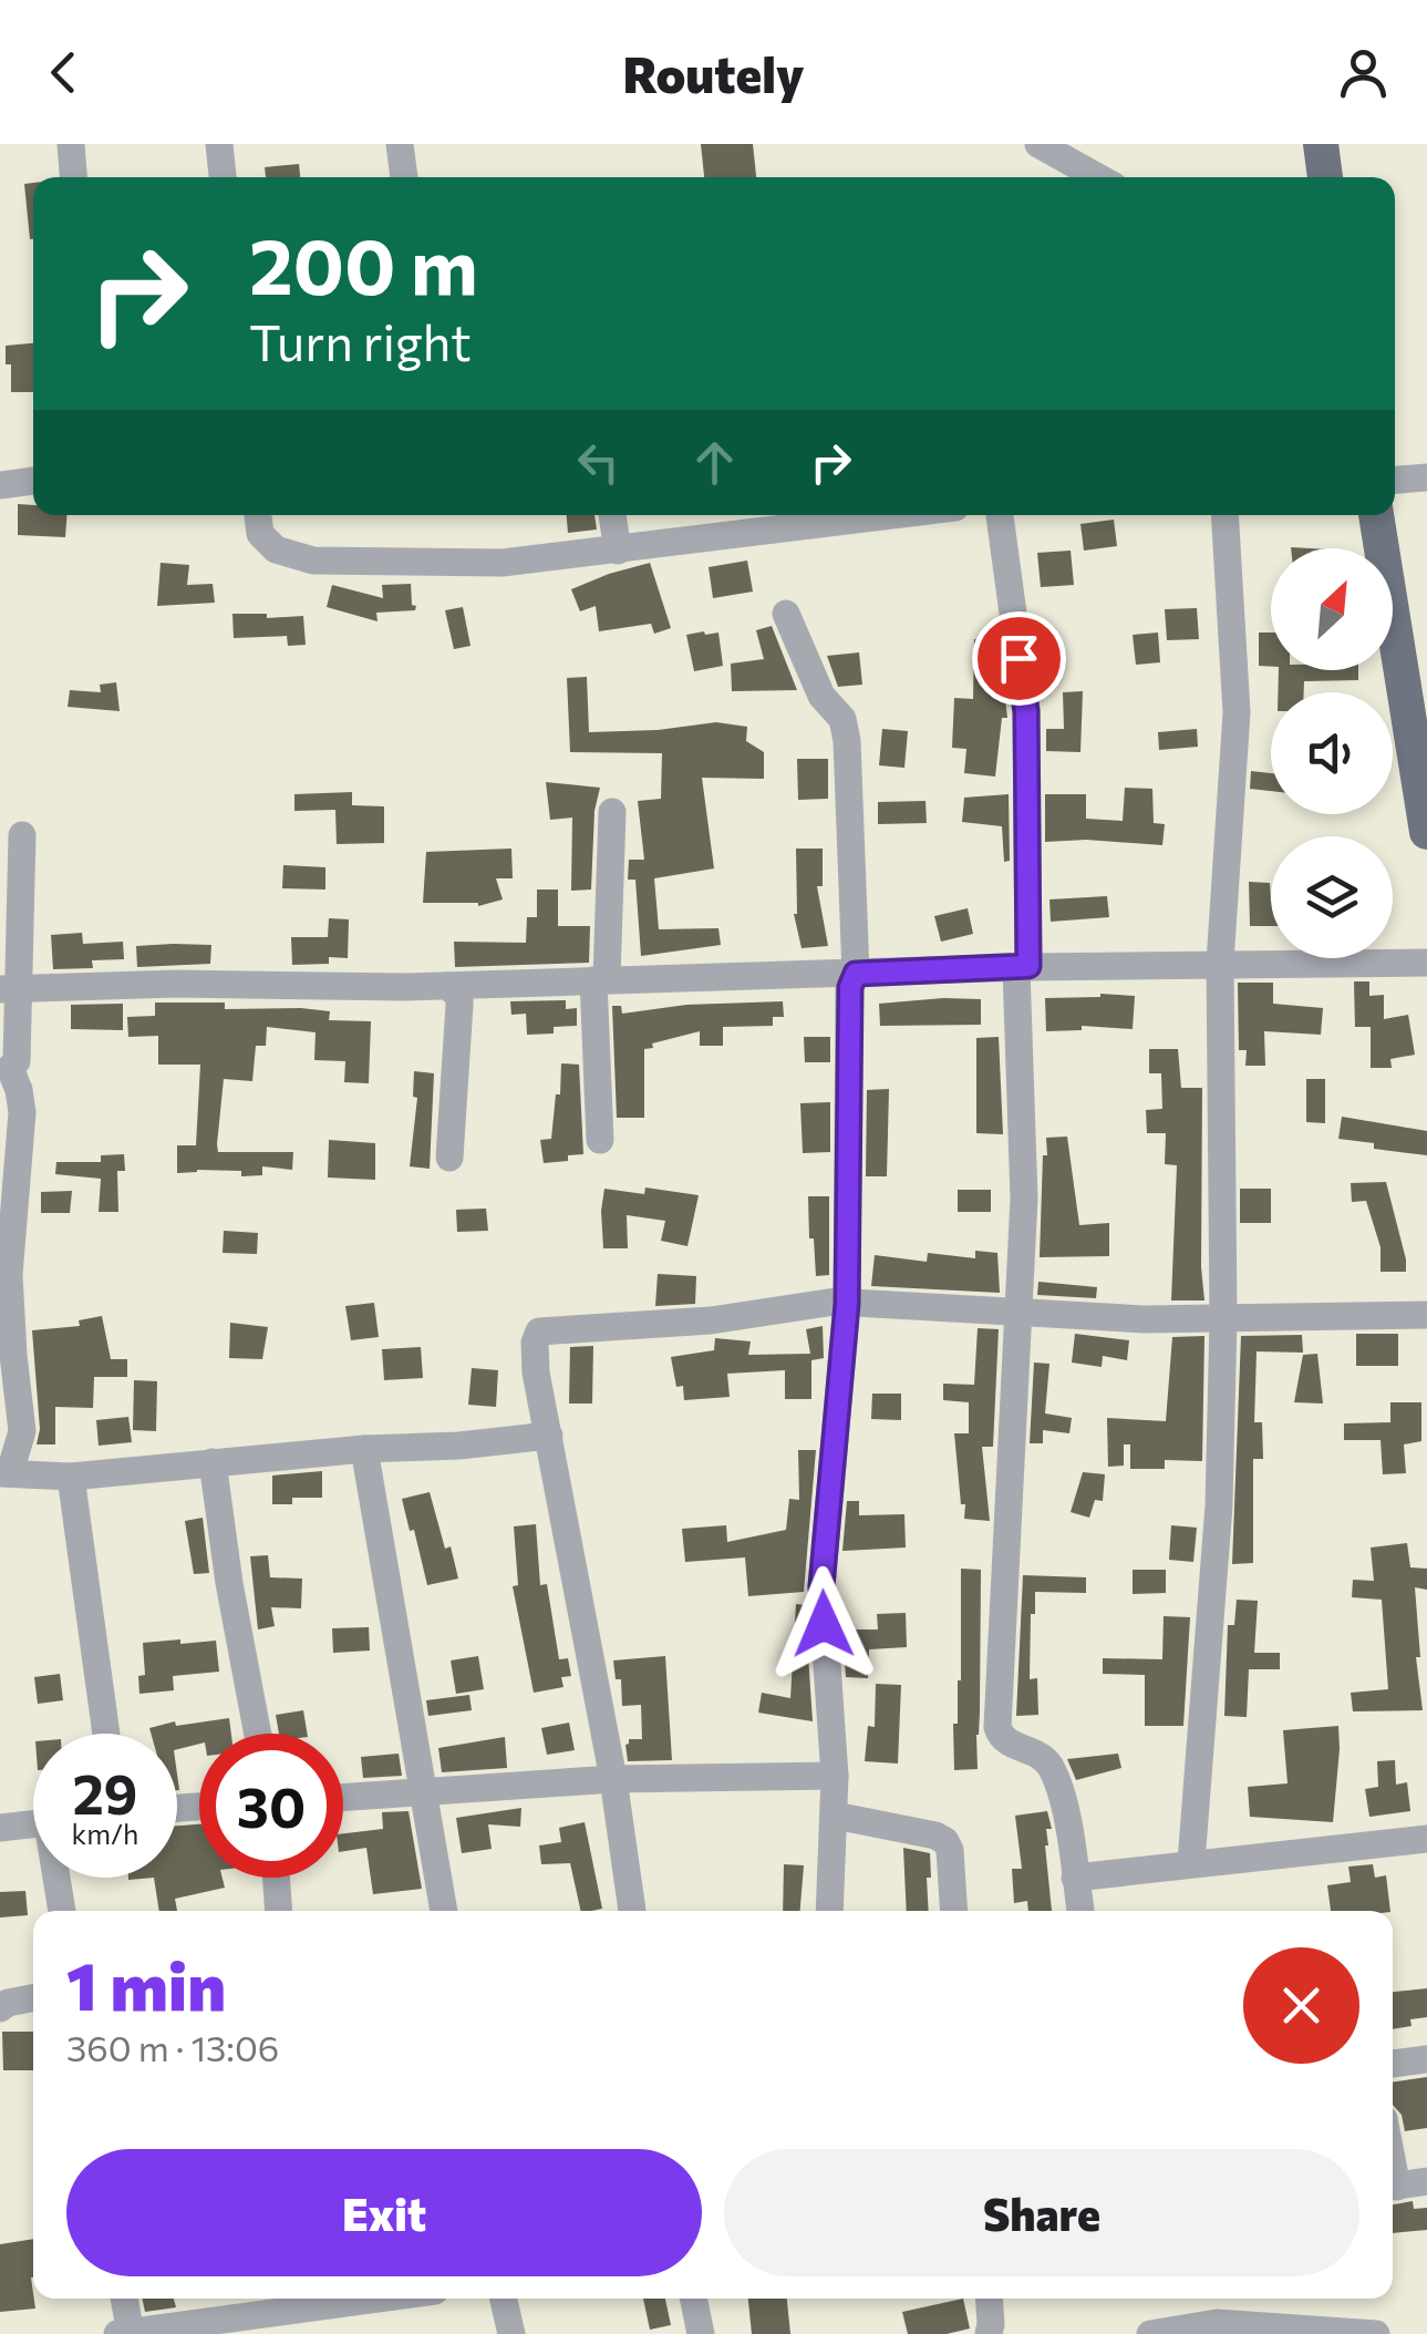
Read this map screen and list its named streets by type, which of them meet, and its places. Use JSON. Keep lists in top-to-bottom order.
{
  "north": "top right",
  "page": {
    "header": "Routely",
    "turn": ["200 m", "Turn right"],
    "speed": "29 km/h",
    "limit": "30",
    "heading": ["1 min", "360 m · 13:06"],
    "buttons": ["Exit", "Share"]
  }
}
